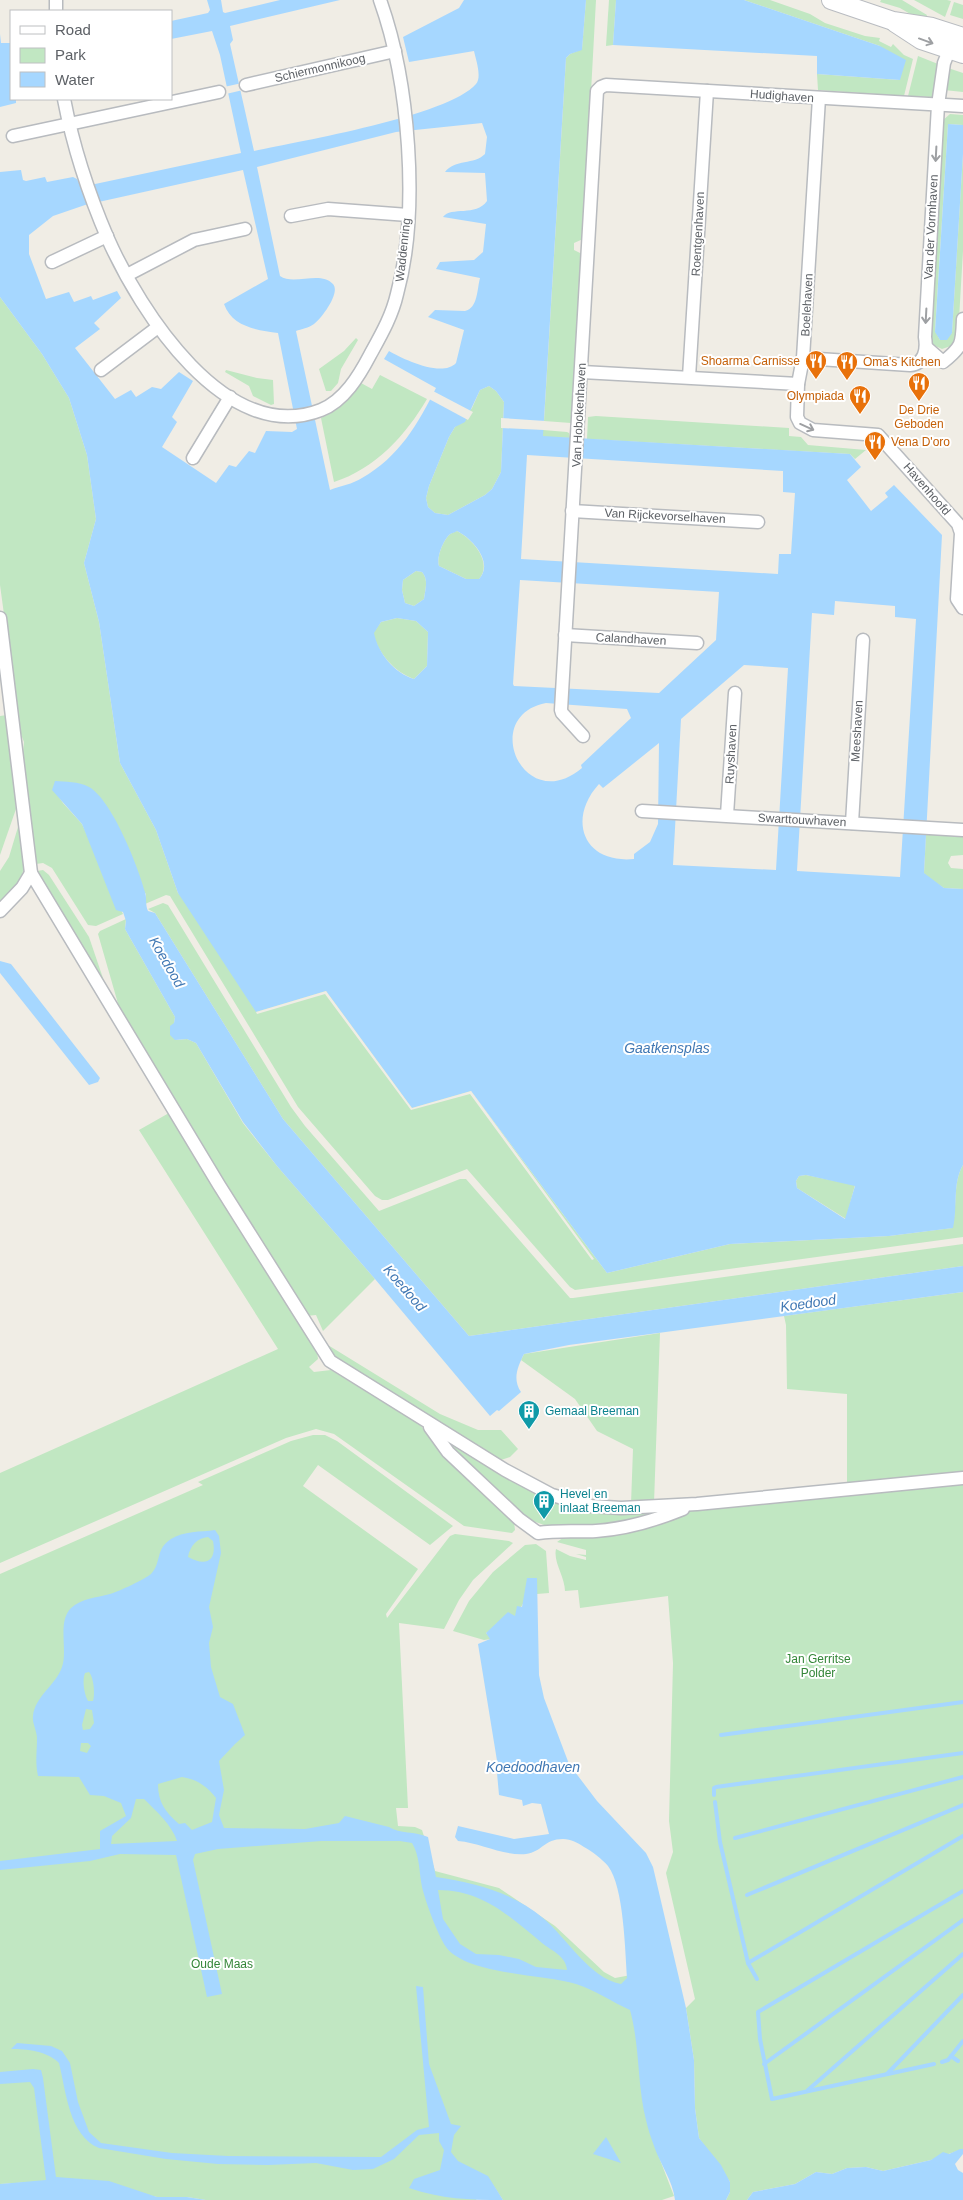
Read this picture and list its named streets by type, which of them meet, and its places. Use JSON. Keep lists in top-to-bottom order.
{
  "streets": {
    "street": [
      "Schiermonnikoog",
      "Hudighaven",
      "Van der Vormhaven",
      "Roentgenhaven",
      "Waddenring",
      "Boelehaven",
      "Van Hobokenhaven",
      "Havenhoofd",
      "Van Rijckevorselhaven",
      "Calandhaven",
      "Meeshaven",
      "Ruyshaven",
      "Swarttouwhaven"
    ]
  },
  "crossings": [
    ["Schiermonnikoog", "Waddenring"],
    ["Hudighaven", "Van der Vormhaven"],
    ["Hudighaven", "Roentgenhaven"],
    ["Hudighaven", "Boelehaven"],
    ["Hudighaven", "Van Hobokenhaven"],
    ["Boelehaven", "Havenhoofd"],
    ["Van Hobokenhaven", "Van Rijckevorselhaven"],
    ["Van Hobokenhaven", "Calandhaven"],
    ["Meeshaven", "Swarttouwhaven"],
    ["Ruyshaven", "Swarttouwhaven"]
  ],
  "one_way": ["Van der Vormhaven", "Havenhoofd"],
  "water": ["Koedood", "Gaatkensplas", "Koedoodhaven"],
  "parks": ["Jan Gerritse Polder", "Oude Maas"],
  "places": {
    "restaurant": [
      "Shoarma Carnisse",
      "Oma's Kitchen",
      "De Drie Geboden",
      "Olympiada",
      "Vena D'oro"
    ],
    "building": ["Gemaal Breeman", "Hevel en inlaat Breeman"]
  },
  "legend": ["Road", "Park", "Water"]
}
